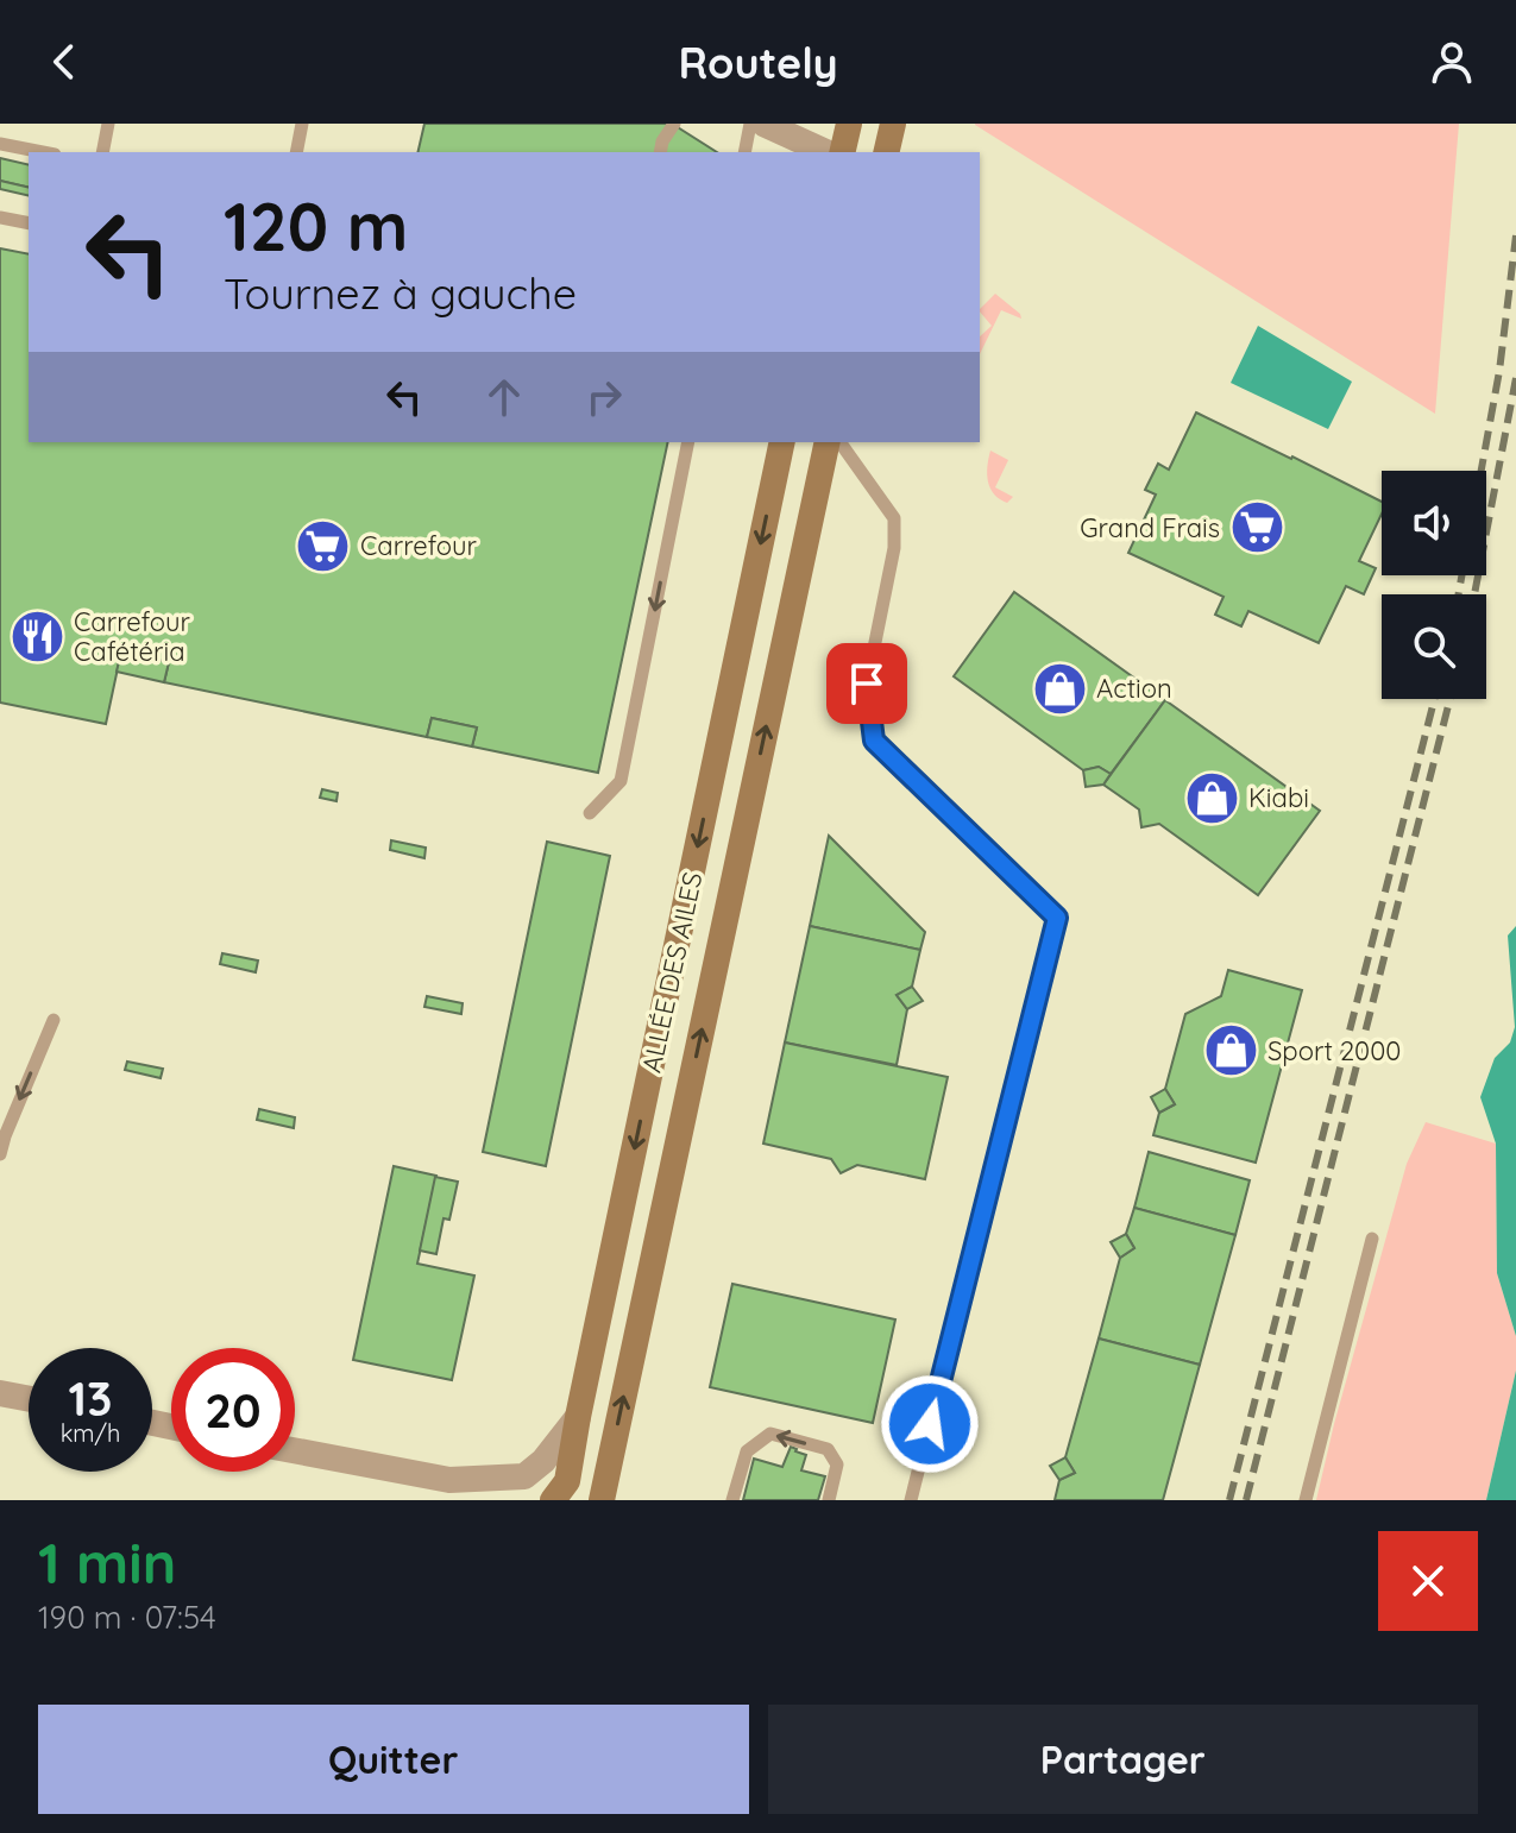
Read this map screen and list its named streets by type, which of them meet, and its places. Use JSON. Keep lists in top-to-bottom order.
{
  "streets": {
    "main road": ["ALLÉE DES AILES"]
  },
  "places": {
    "supermarket": ["Grand Frais", "Carrefour"],
    "restaurant": ["Carrefour Cafétéria"],
    "shop": ["Action", "Kiabi", "Sport 2000"]
  },
  "page": {
    "header": "Routely",
    "turn": ["120 m", "Tournez à gauche"],
    "speed": "13 km/h",
    "limit": "20",
    "heading": ["1 min", "190 m · 07:54"],
    "buttons": ["Quitter", "Partager"]
  }
}
